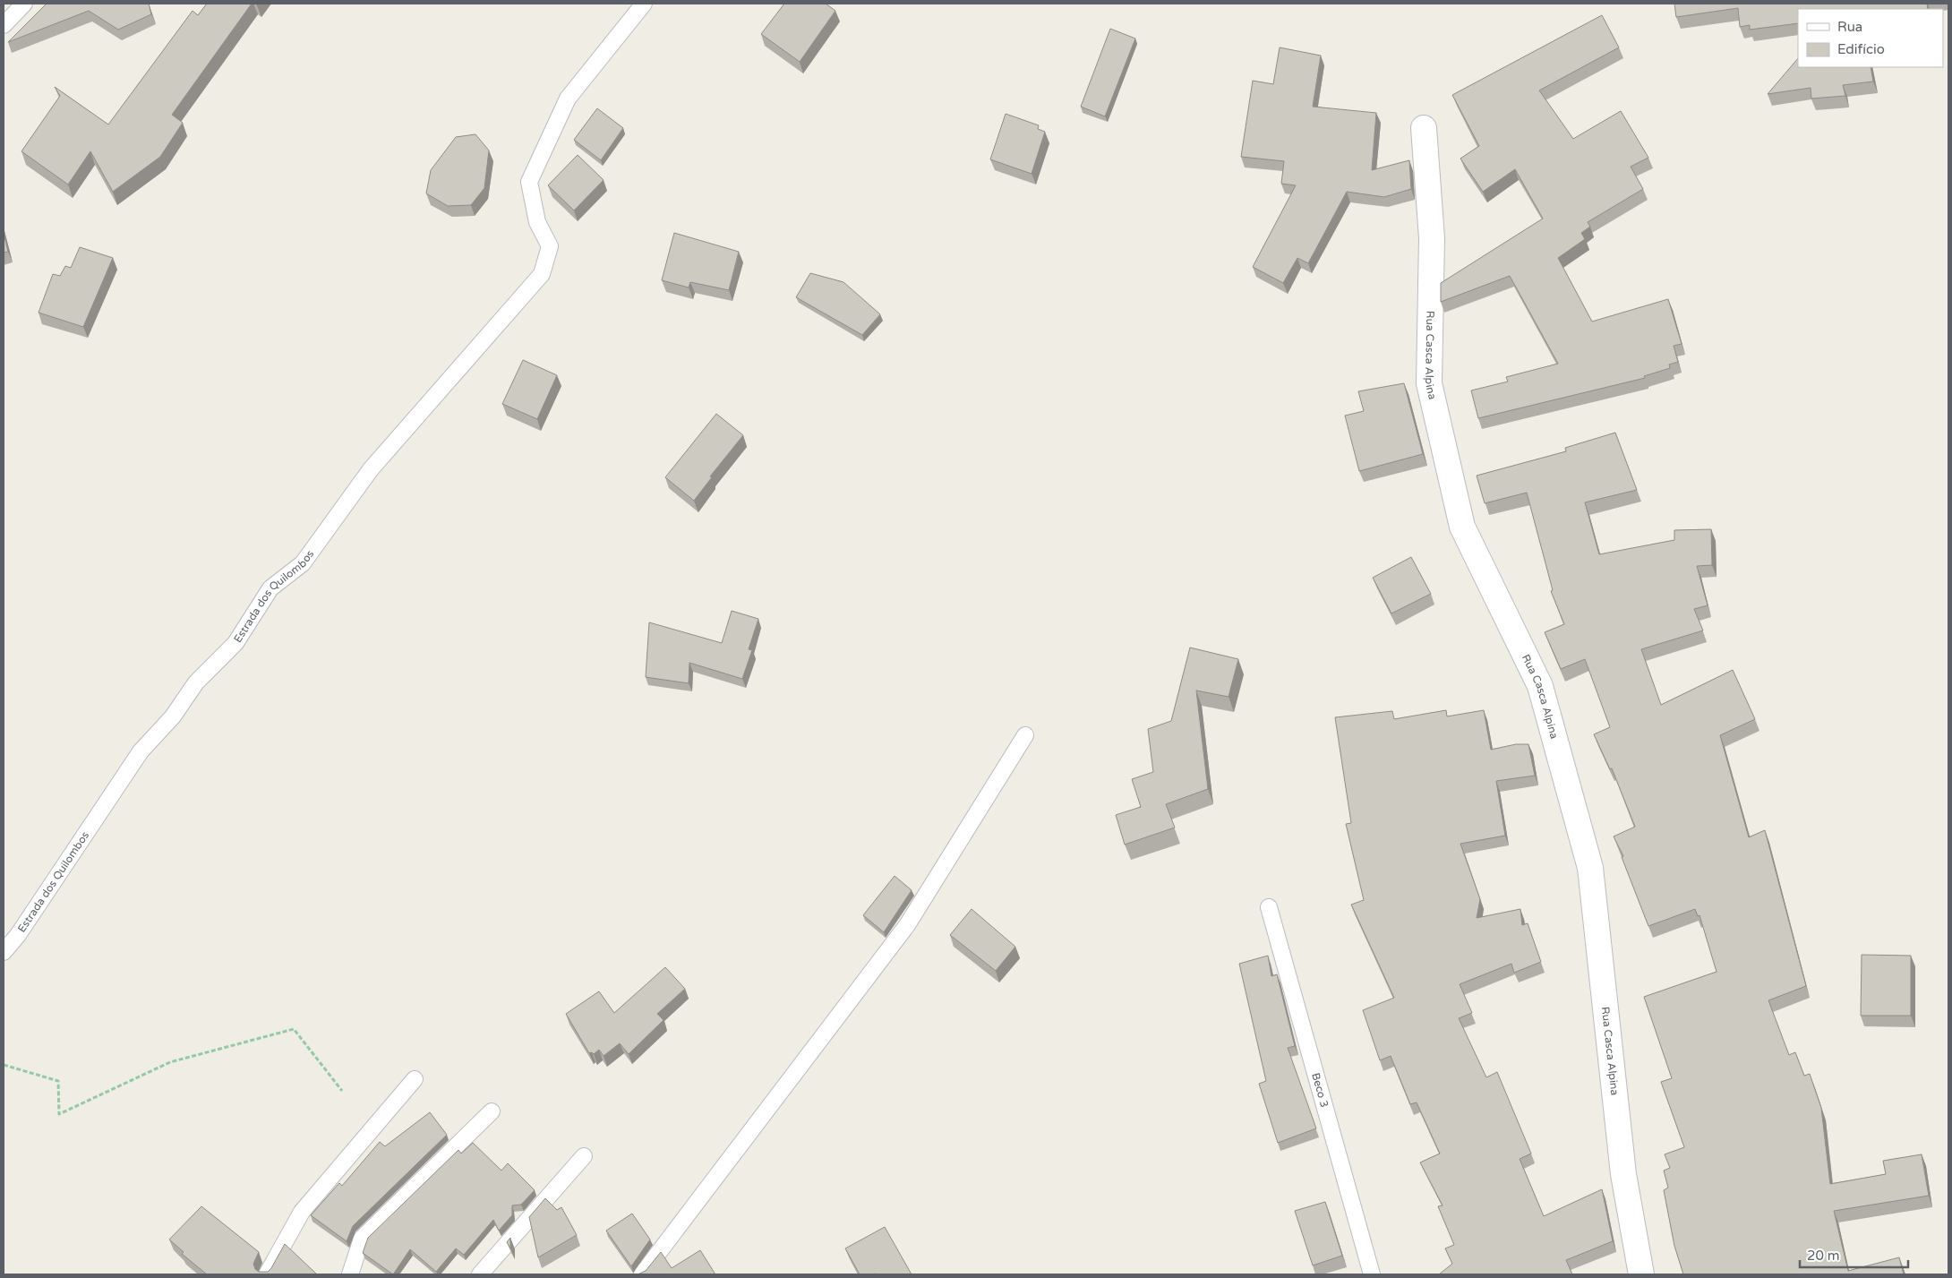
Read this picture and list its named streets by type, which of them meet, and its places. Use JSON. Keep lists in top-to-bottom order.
{
  "streets": {
    "street": ["Rua Casca Alpina"],
    "lane": ["Estrada dos Quilombos", "Beco 3"]
  },
  "legend": ["Rua", "Edifício"],
  "scale_bar": "20 m"
}
